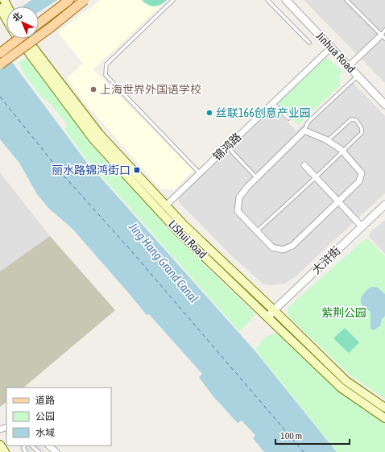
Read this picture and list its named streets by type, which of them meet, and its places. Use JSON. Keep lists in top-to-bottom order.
{
  "streets": {
    "main road": ["LiShui Road"],
    "street": ["Jinhua Road", "锦鸿路", "大浒街"]
  },
  "crossings": [
    ["Jinhua Road", "锦鸿路"],
    ["锦鸿路", "LiShui Road"],
    ["LiShui Road", "大浒街"]
  ],
  "water": ["Jing Hang Grand Canal"],
  "parks": ["紫荆公园"],
  "places": {
    "other": ["上海世界外国语学校", "丝联166创意产业园"],
    "transit": ["丽水路锦鸿街口"]
  },
  "legend": ["道路", "公园", "水域"],
  "scale_bar": "100 m",
  "north": "top left"
}
